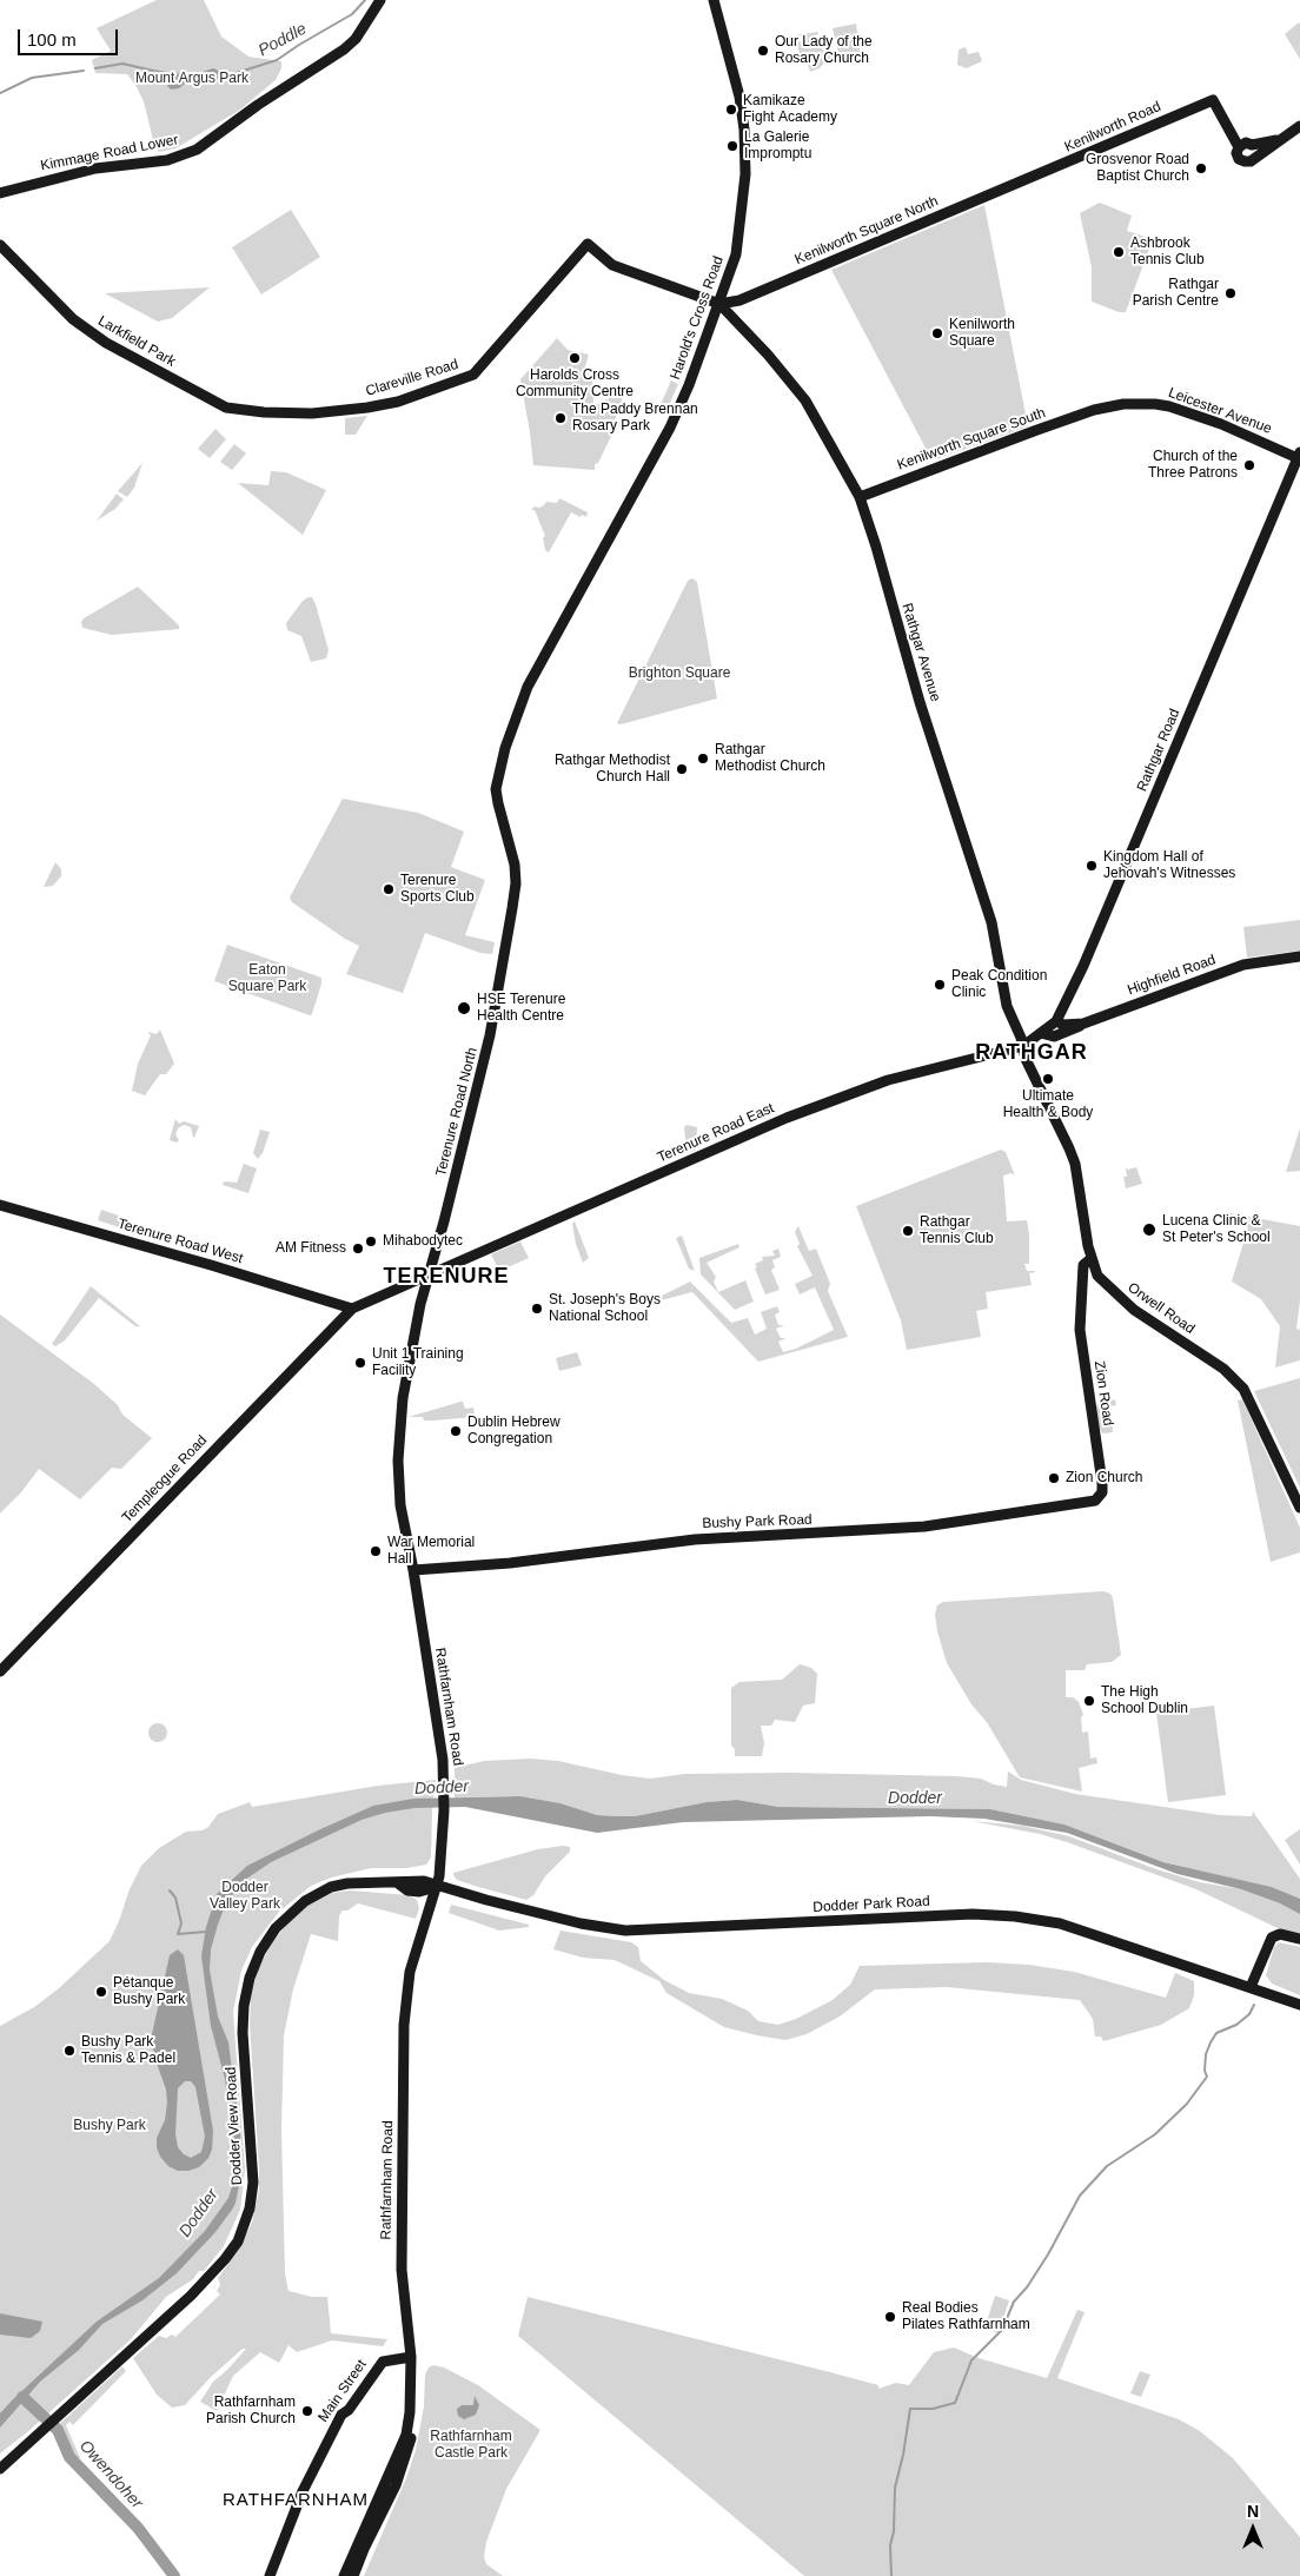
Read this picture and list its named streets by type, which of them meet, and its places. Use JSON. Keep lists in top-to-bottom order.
{
  "streets": {
    "main road": [
      "Kenilworth Road",
      "Kimmage Road Lower",
      "Kenilworth Square North",
      "Harold's Cross Road",
      "Larkfield Park",
      "Clareville Road",
      "Leicester Avenue",
      "Kenilworth Square South",
      "Rathgar Avenue",
      "Rathgar Road",
      "Highfield Road",
      "Terenure Road North",
      "Terenure Road East",
      "Terenure Road West",
      "Orwell Road",
      "Zion Road",
      "Templeogue Road",
      "Bushy Park Road",
      "Rathfarnham Road",
      "Dodder Park Road",
      "Dodder View Road",
      "Main Street"
    ]
  },
  "crossings": [
    ["Kenilworth Road", "Kenilworth Square North"],
    ["Kenilworth Square North", "Harold's Cross Road"],
    ["Kenilworth Square North", "Clareville Road"],
    ["Kenilworth Square North", "Rathgar Avenue"],
    ["Harold's Cross Road", "Clareville Road"],
    ["Harold's Cross Road", "Rathgar Avenue"],
    ["Harold's Cross Road", "Terenure Road North"],
    ["Larkfield Park", "Clareville Road"],
    ["Clareville Road", "Rathgar Avenue"],
    ["Leicester Avenue", "Kenilworth Square South"],
    ["Leicester Avenue", "Rathgar Road"],
    ["Kenilworth Square South", "Rathgar Avenue"],
    ["Rathgar Avenue", "Rathgar Road"],
    ["Rathgar Avenue", "Terenure Road East"],
    ["Rathgar Avenue", "Orwell Road"],
    ["Rathgar Road", "Highfield Road"],
    ["Rathgar Road", "Terenure Road East"],
    ["Rathgar Road", "Orwell Road"],
    ["Terenure Road North", "Terenure Road East"],
    ["Terenure Road North", "Rathfarnham Road"],
    ["Terenure Road East", "Terenure Road West"],
    ["Terenure Road East", "Orwell Road"],
    ["Terenure Road East", "Templeogue Road"],
    ["Terenure Road East", "Rathfarnham Road"],
    ["Terenure Road West", "Templeogue Road"],
    ["Orwell Road", "Zion Road"],
    ["Zion Road", "Bushy Park Road"],
    ["Bushy Park Road", "Rathfarnham Road"],
    ["Rathfarnham Road", "Dodder Park Road"],
    ["Rathfarnham Road", "Dodder View Road"],
    ["Rathfarnham Road", "Main Street"],
    ["Dodder Park Road", "Dodder View Road"]
  ],
  "districts": ["RATHGAR", "TERENURE", "RATHFARNHAM"],
  "water": ["Poddle", "Dodder", "Owendoher"],
  "parks": [
    "Mount Argus Park",
    "Brighton Square",
    "Eaton Square Park",
    "Dodder Valley Park",
    "Bushy Park",
    "Rathfarnham Castle Park"
  ],
  "places": [
    "Our Lady of the Rosary Church",
    "Kamikaze Fight Academy",
    "La Galerie Impromptu",
    "Grosvenor Road Baptist Church",
    "Ashbrook Tennis Club",
    "Rathgar Parish Centre",
    "Kenilworth Square",
    "Harolds Cross Community Centre",
    "The Paddy Brennan Rosary Park",
    "Church of the Three Patrons",
    "Rathgar Methodist Church",
    "Rathgar Methodist Church Hall",
    "Kingdom Hall of Jehovah's Witnesses",
    "Terenure Sports Club",
    "Peak Condition Clinic",
    "HSE Terenure Health Centre",
    "Ultimate Health & Body",
    "Lucena Clinic & St Peter's School",
    "Rathgar Tennis Club",
    "Mihabodytec",
    "AM Fitness",
    "St. Joseph's Boys National School",
    "Unit 1 Training Facility",
    "Dublin Hebrew Congregation",
    "Zion Church",
    "War Memorial Hall",
    "The High School Dublin",
    "Pétanque Bushy Park",
    "Bushy Park Tennis & Padel",
    "Real Bodies Pilates Rathfarnham",
    "Rathfarnham Parish Church"
  ],
  "scale_bar": "100 m",
  "north": "top"
}
